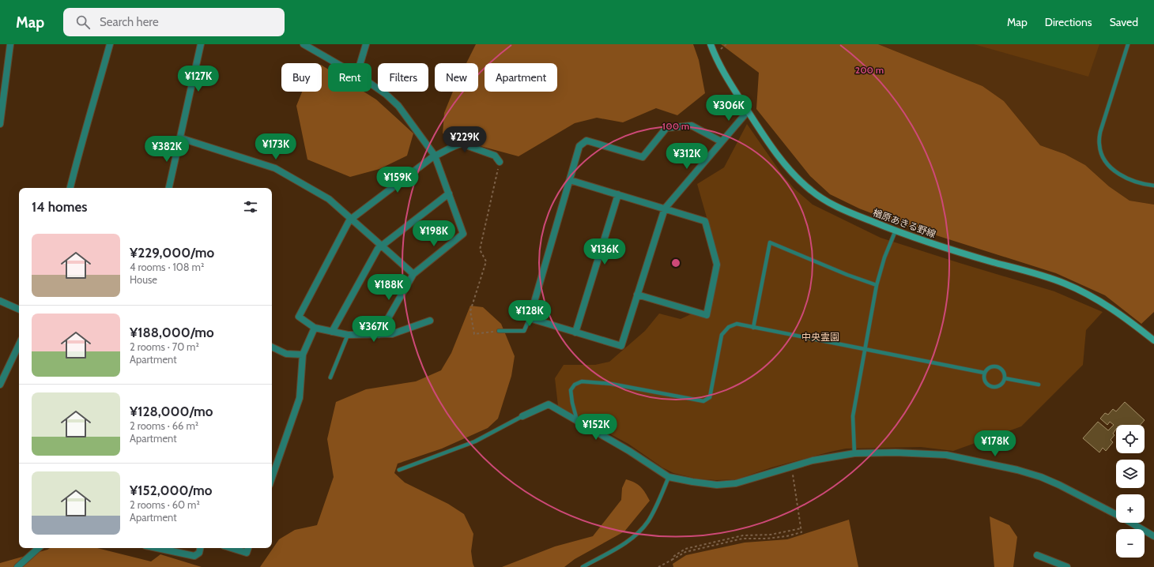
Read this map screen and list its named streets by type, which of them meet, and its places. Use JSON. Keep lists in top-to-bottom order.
{
  "streets": {
    "main road": ["楢原あきる野線"]
  },
  "parks": ["中央霊園"],
  "page": {
    "header": "Map",
    "search": "Search here",
    "nav": ["Map", "Directions", "Saved"],
    "chip": [
      "Buy",
      "Rent",
      "Filters",
      "New",
      "Apartment"
    ],
    "price": [
      "¥127K",
      "¥306K",
      "¥229K",
      "¥173K",
      "¥382K",
      "¥312K",
      "¥159K",
      "¥198K",
      "¥136K",
      "¥188K",
      "¥128K",
      "¥367K",
      "¥152K",
      "¥178K"
    ],
    "heading": "14 homes",
    "list": [
      {
        "name": "¥229,000/mo",
        "note": "4 rooms · 108 m² · House"
      },
      {
        "name": "¥188,000/mo",
        "note": "2 rooms · 70 m² · Apartment"
      },
      {
        "name": "¥128,000/mo",
        "note": "2 rooms · 66 m² · Apartment"
      },
      {
        "name": "¥152,000/mo",
        "note": "2 rooms · 60 m² · Apartment"
      }
    ],
    "map_buttons": ["+", "−"]
  },
  "rings": ["200 m", "100 m"]
}
